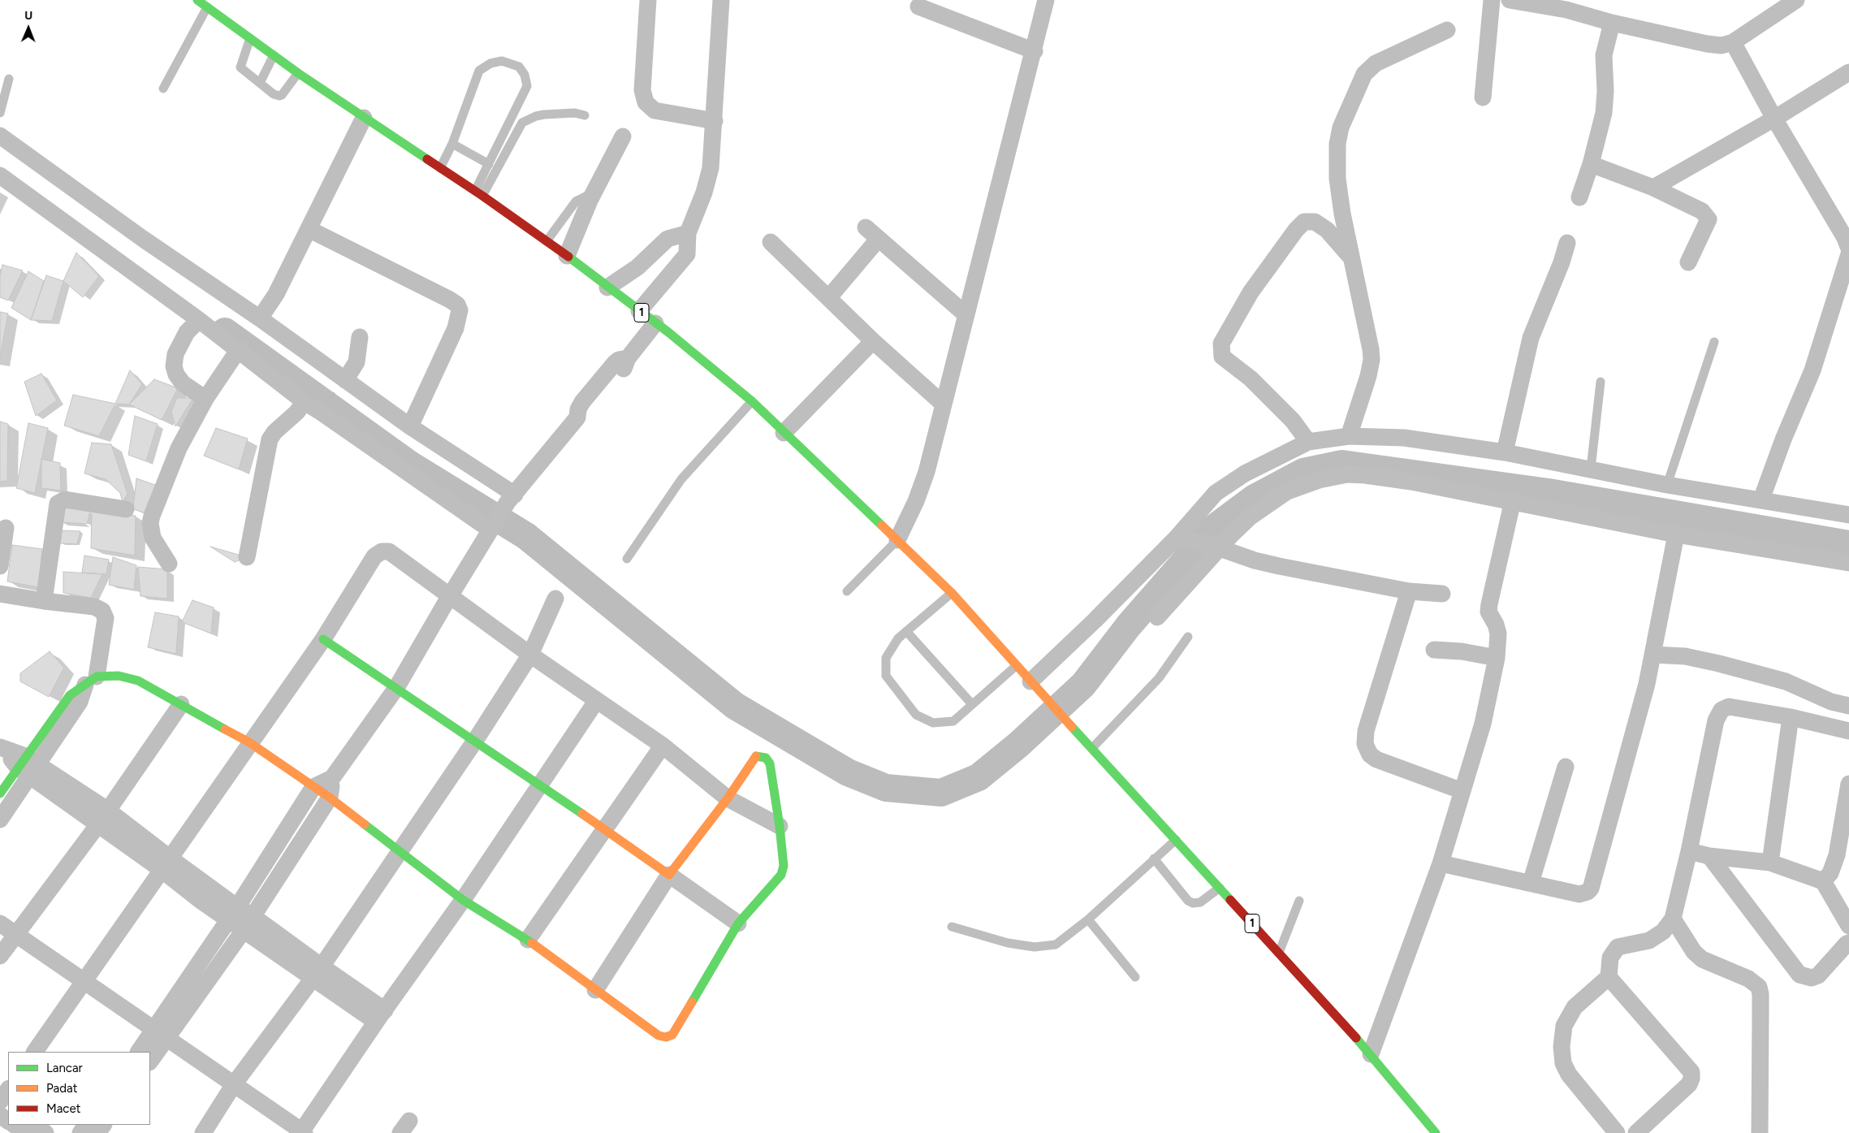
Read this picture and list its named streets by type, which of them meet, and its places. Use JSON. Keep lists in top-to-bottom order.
{
  "streets": {
    "main road": ["1"]
  },
  "legend": ["Lancar", "Padat", "Macet"],
  "north": "top"
}
